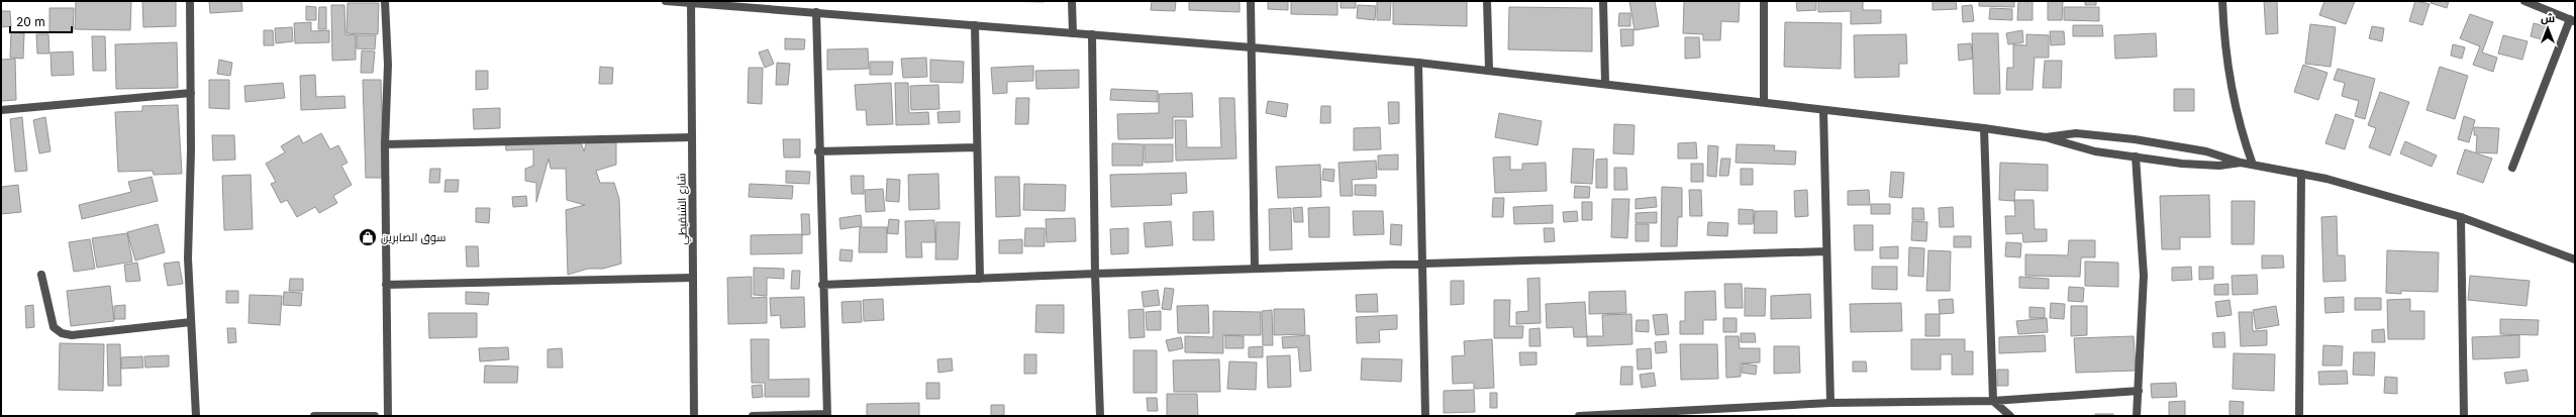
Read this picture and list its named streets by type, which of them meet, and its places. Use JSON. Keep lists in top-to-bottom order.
{
  "streets": {
    "street": ["شارع الشنقيطي"]
  },
  "places": {
    "shop": ["سوق الصابرين"]
  },
  "scale_bar": "20 m",
  "north": "top"
}
